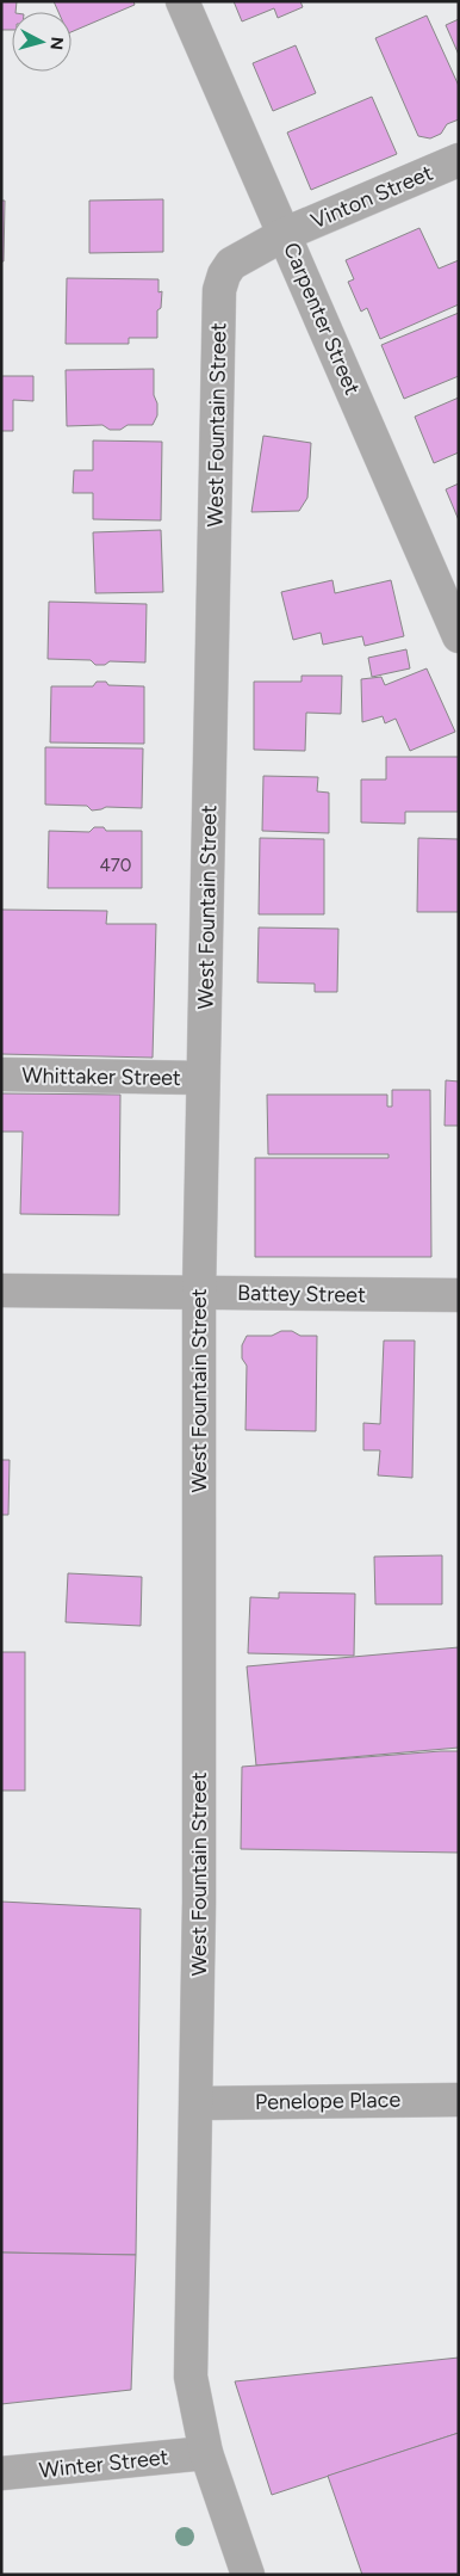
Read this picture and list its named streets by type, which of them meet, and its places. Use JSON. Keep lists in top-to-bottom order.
{
  "streets": {
    "street": [
      "Vinton Street",
      "Carpenter Street",
      "West Fountain Street",
      "Whittaker Street",
      "Battey Street",
      "Penelope Place",
      "Winter Street"
    ]
  },
  "crossings": [
    ["Vinton Street", "Carpenter Street"],
    ["Vinton Street", "West Fountain Street"],
    ["Carpenter Street", "West Fountain Street"],
    ["West Fountain Street", "Whittaker Street"],
    ["West Fountain Street", "Battey Street"],
    ["West Fountain Street", "Penelope Place"],
    ["West Fountain Street", "Winter Street"]
  ],
  "house_numbers": ["470"],
  "north": "right"
}
